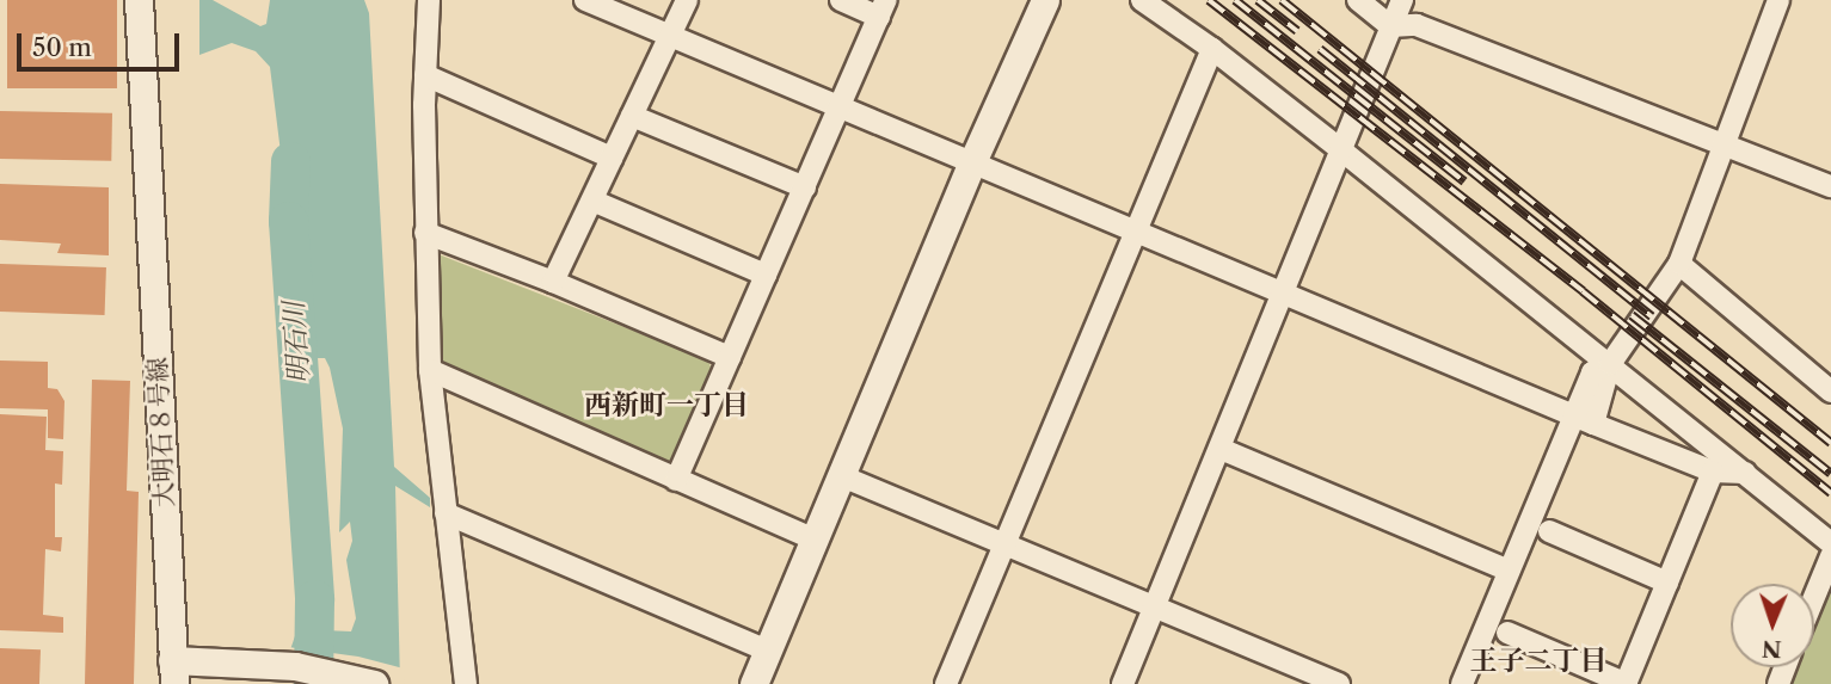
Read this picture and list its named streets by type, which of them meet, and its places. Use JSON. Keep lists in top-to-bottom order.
{
  "streets": {
    "street": ["大明石８号線"]
  },
  "districts": ["西新町一丁目", "王子二丁目"],
  "water": ["明石川"],
  "scale_bar": "50 m",
  "north": "bottom"
}
